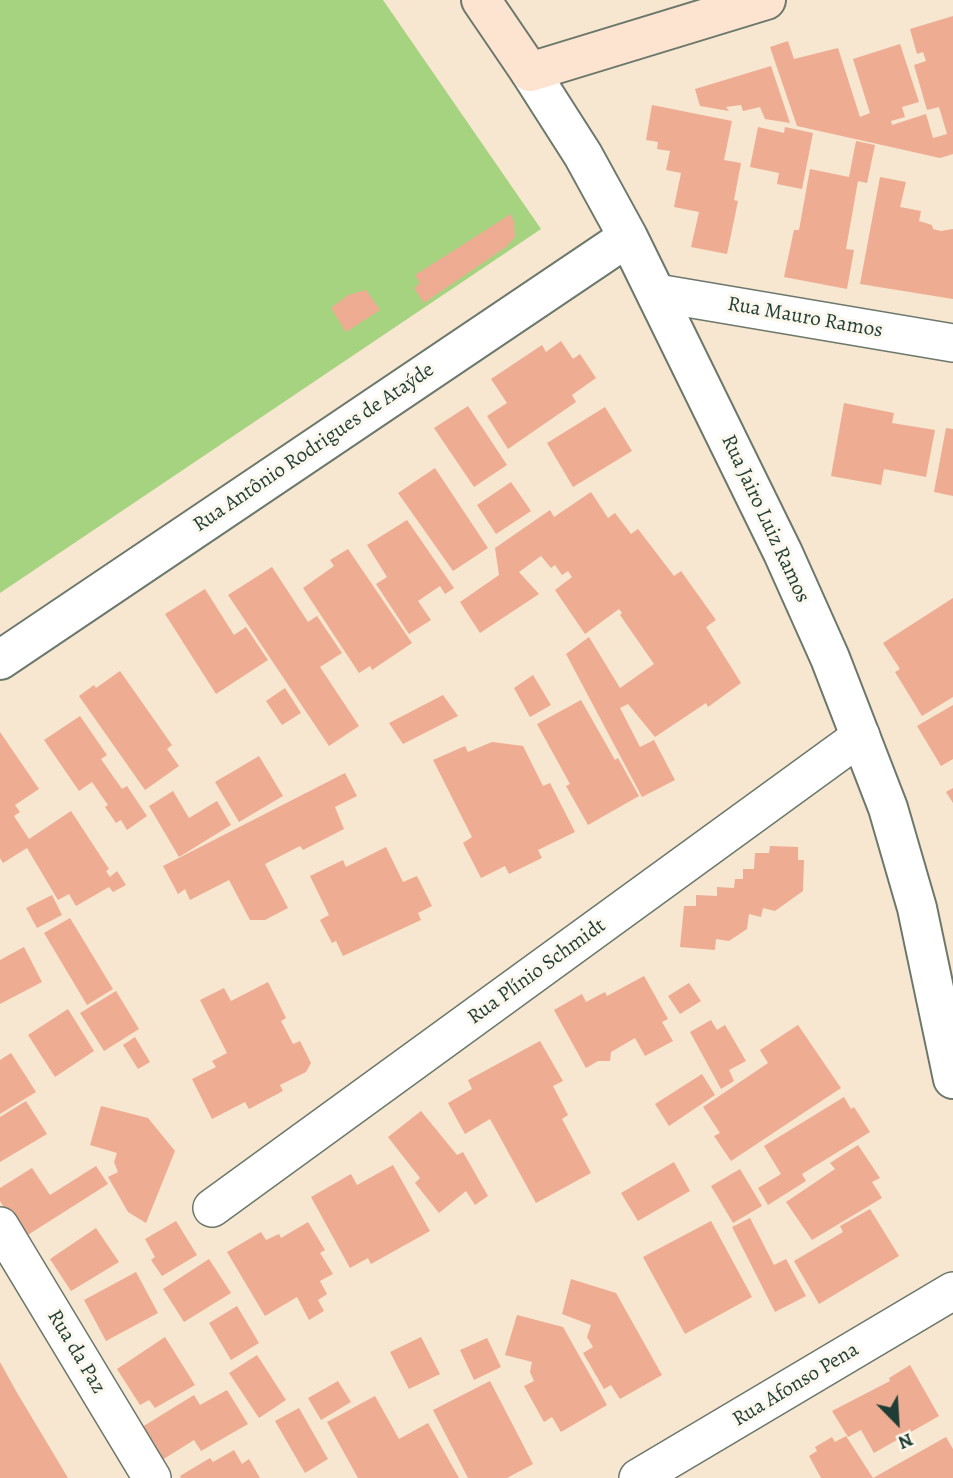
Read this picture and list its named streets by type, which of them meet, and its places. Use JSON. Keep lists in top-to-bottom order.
{
  "streets": {
    "main road": ["Rua Jairo Luiz Ramos"],
    "street": [
      "Rua Mauro Ramos",
      "Rua Antônio Rodrigues de Ataýde",
      "Rua Plínio Schmidt",
      "Rua da Paz",
      "Rua Afonso Pena"
    ]
  },
  "crossings": [
    ["Rua Mauro Ramos", "Rua Jairo Luiz Ramos"],
    ["Rua Antônio Rodrigues de Ataýde", "Rua Jairo Luiz Ramos"],
    ["Rua Jairo Luiz Ramos", "Rua Plínio Schmidt"]
  ],
  "north": "bottom right"
}
